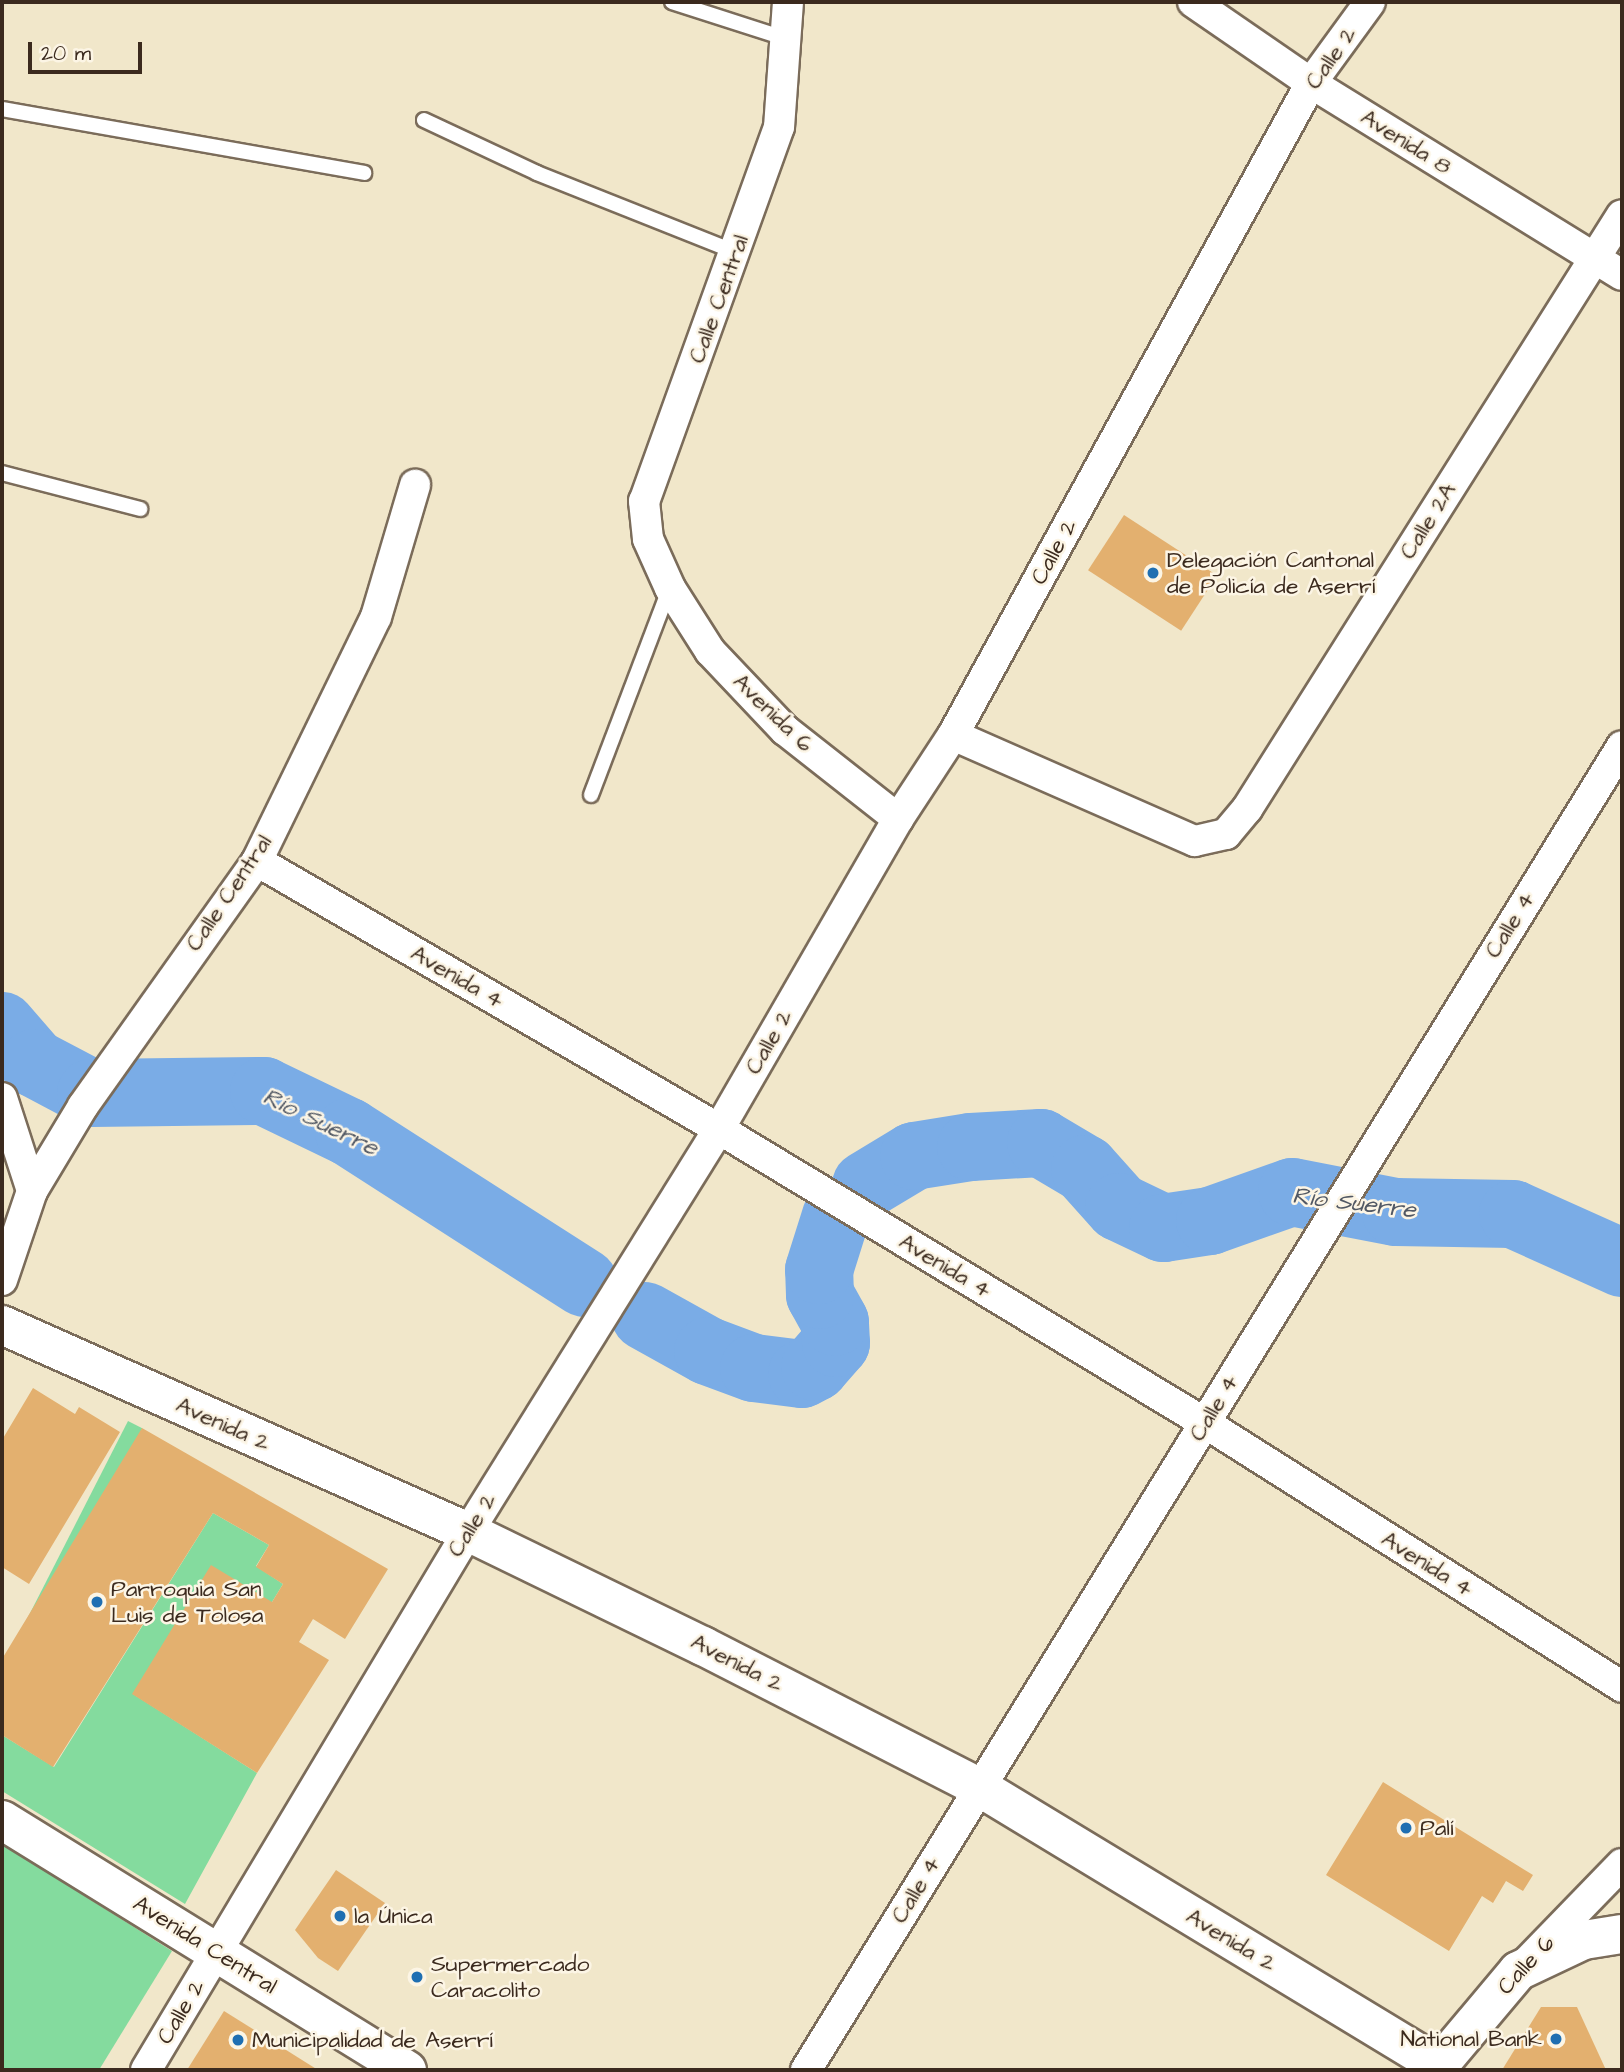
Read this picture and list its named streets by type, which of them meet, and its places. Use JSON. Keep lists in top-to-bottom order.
{
  "streets": {
    "main road": ["Avenida 2", "Avenida Central", "Calle 6"],
    "street": [
      "Calle 2",
      "Avenida 8",
      "Calle Central",
      "Calle 2A",
      "Avenida 6",
      "Calle 4",
      "Avenida 4"
    ]
  },
  "crossings": [
    ["Calle 2", "Avenida 8"],
    ["Calle 2", "Calle 2A"],
    ["Calle 2", "Avenida 6"],
    ["Calle 2", "Avenida 4"],
    ["Calle 2", "Avenida 2"],
    ["Calle 2", "Avenida Central"],
    ["Avenida 8", "Calle 2A"],
    ["Calle Central", "Avenida 6"],
    ["Calle Central", "Avenida 4"],
    ["Calle 4", "Avenida 4"],
    ["Calle 4", "Avenida 2"],
    ["Avenida 2", "Calle 6"]
  ],
  "water": ["Río Suerre"],
  "places": [
    "Delegación Cantonal de Policía de Aserrí",
    "Parroquia San Luis de Tolosa",
    "Palí",
    "la Única",
    "Supermercado Caracolito",
    "National Bank",
    "Municipalidad de Aserrí"
  ],
  "scale_bar": "20 m"
}
